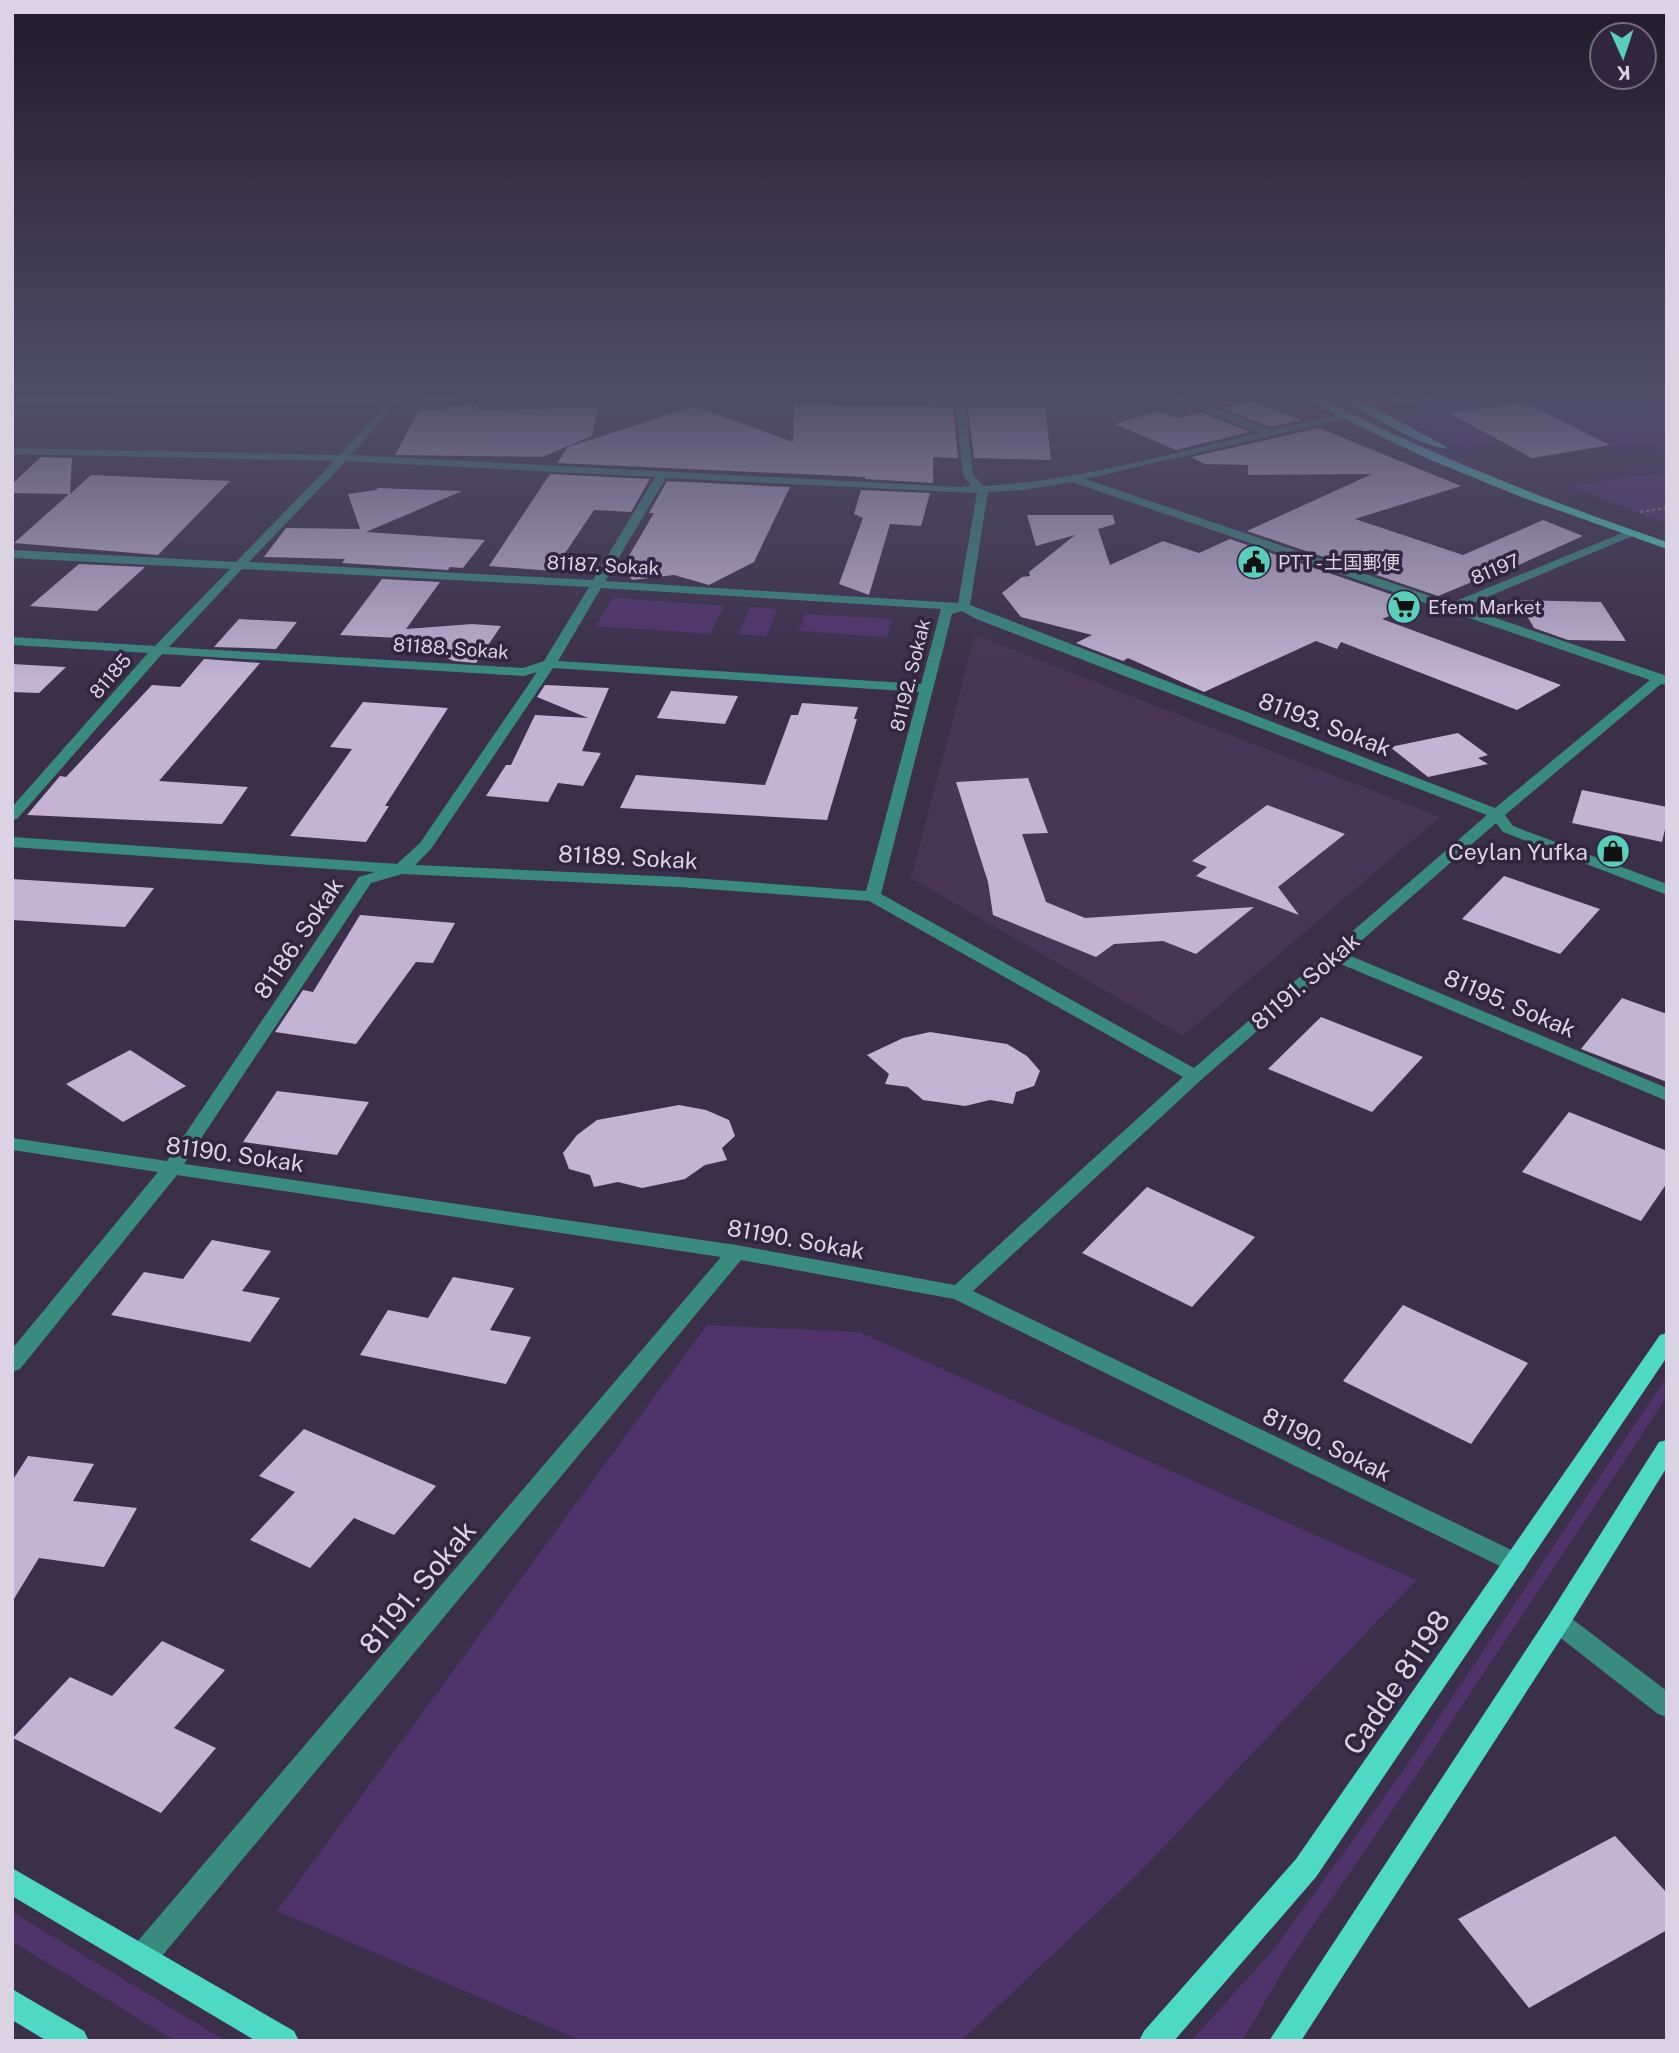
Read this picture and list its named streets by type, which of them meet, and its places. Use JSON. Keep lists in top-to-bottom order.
{
  "streets": {
    "main road": ["Cadde 81198"],
    "street": [
      "81187. Sokak",
      "81197",
      "81188. Sokak",
      "81192. Sokak",
      "81185",
      "81193. Sokak",
      "81189. Sokak",
      "81186. Sokak",
      "81191. Sokak",
      "81195. Sokak",
      "81190. Sokak"
    ]
  },
  "crossings": [
    ["81187. Sokak", "81192. Sokak"],
    ["81187. Sokak", "81185"],
    ["81187. Sokak", "81193. Sokak"],
    ["81187. Sokak", "81186. Sokak"],
    ["81188. Sokak", "81192. Sokak"],
    ["81188. Sokak", "81185"],
    ["81188. Sokak", "81186. Sokak"],
    ["81192. Sokak", "81193. Sokak"],
    ["81192. Sokak", "81189. Sokak"],
    ["81193. Sokak", "81191. Sokak"],
    ["81189. Sokak", "81186. Sokak"],
    ["81189. Sokak", "81191. Sokak"],
    ["81186. Sokak", "81190. Sokak"],
    ["81191. Sokak", "81195. Sokak"],
    ["81191. Sokak", "81190. Sokak"],
    ["81190. Sokak", "Cadde 81198"]
  ],
  "places": {
    "public building": ["PTT - 土国郵便"],
    "supermarket": ["Efem Market"],
    "shop": ["Ceylan Yufka"]
  },
  "north": "bottom"
}
